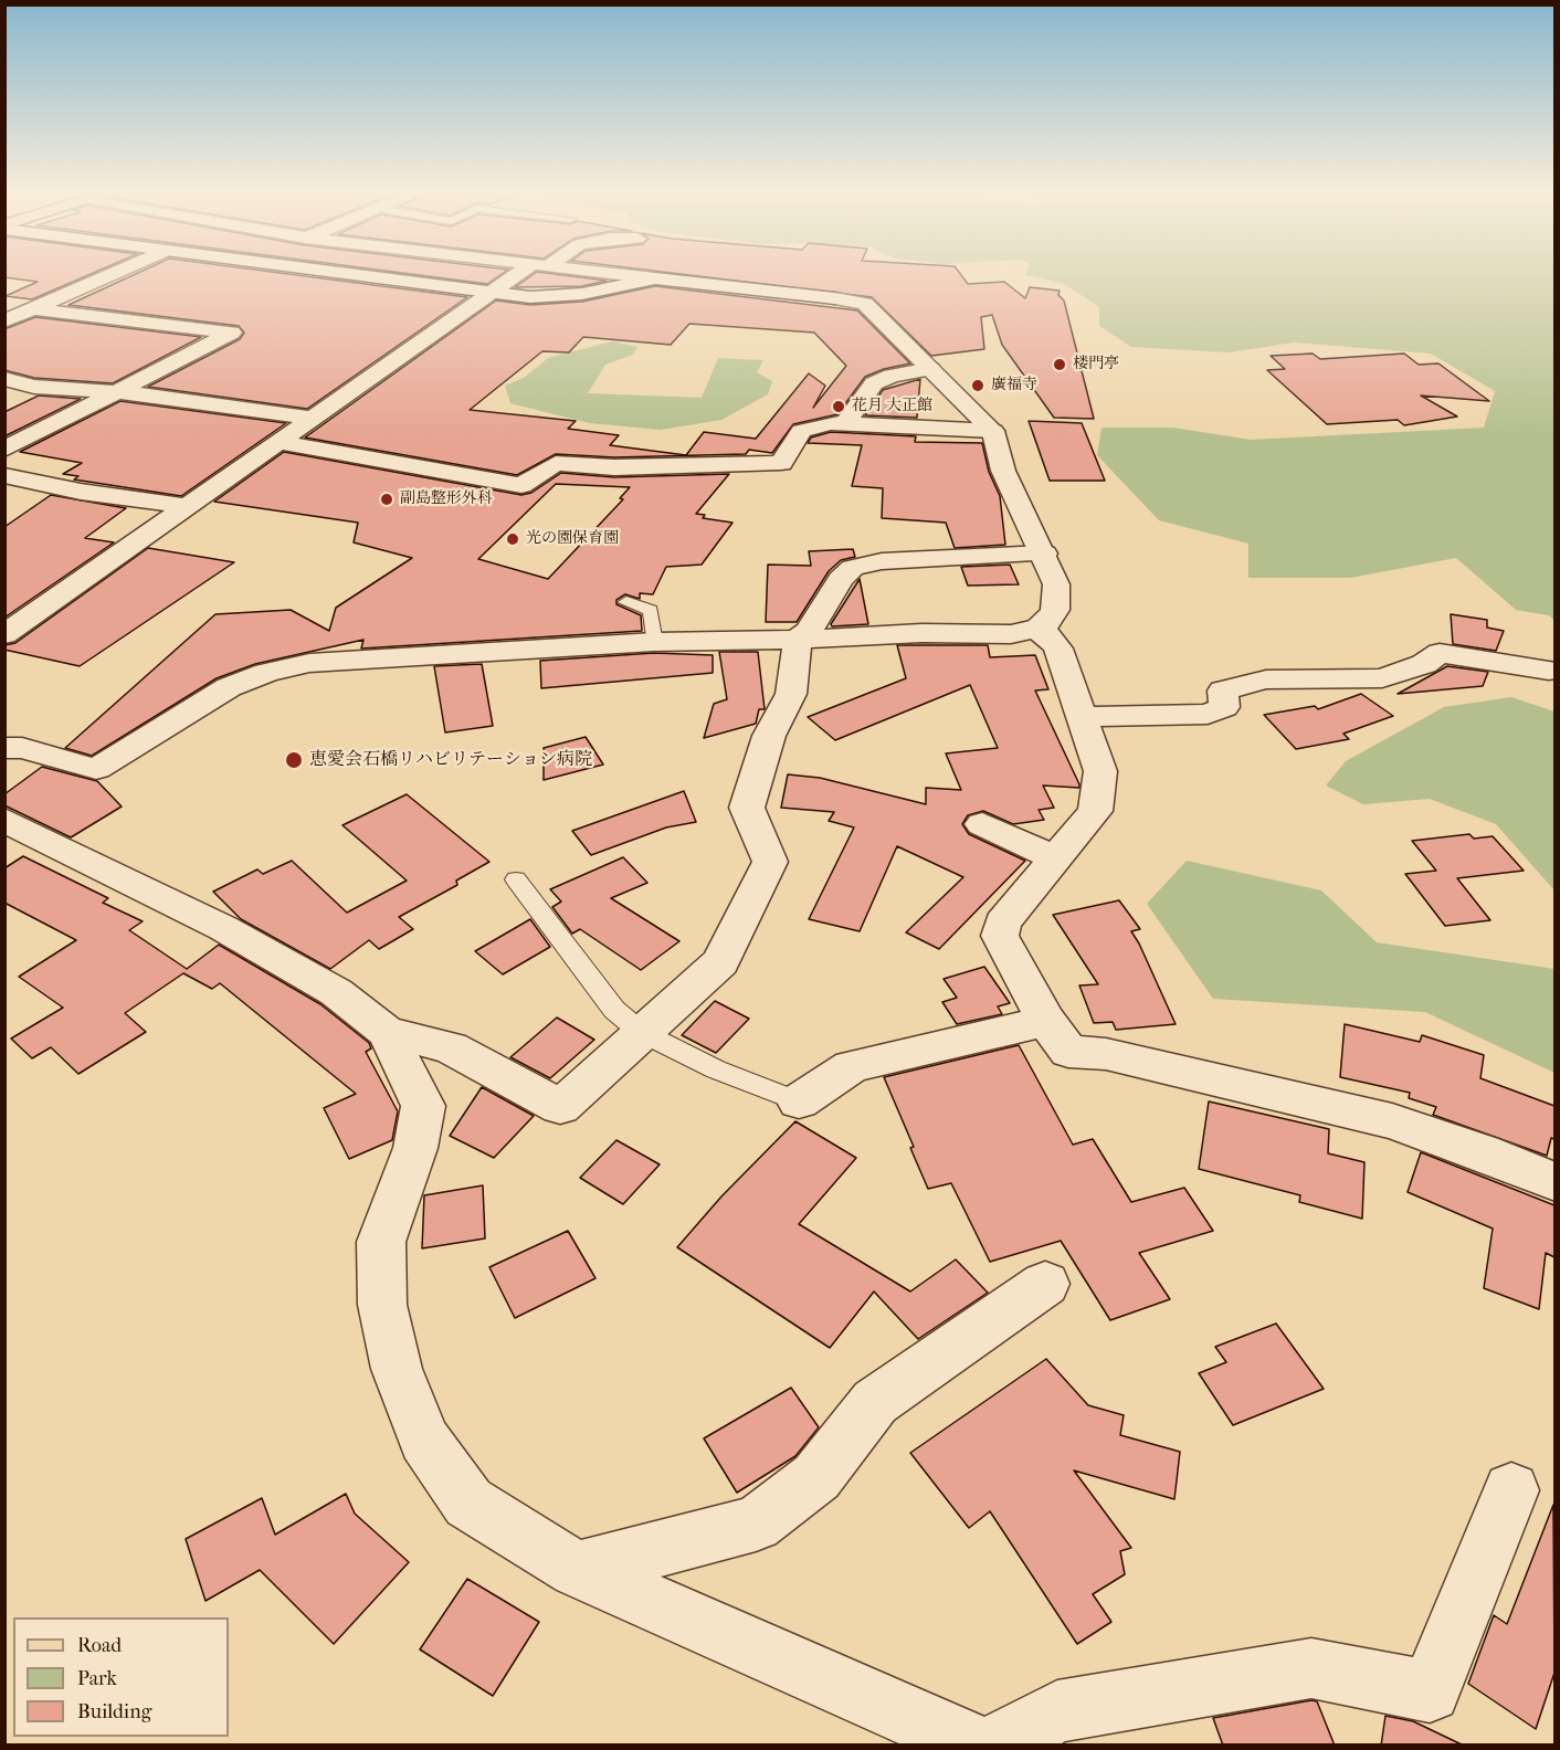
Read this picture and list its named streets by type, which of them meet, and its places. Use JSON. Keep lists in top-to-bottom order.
{
  "places": [
    "楼門亭",
    "廣福寺",
    "花月 大正館",
    "副島整形外科",
    "光の園保育園",
    "恵愛会石橋リハビリテーション病院"
  ],
  "legend": ["Road", "Park", "Building"]
}
